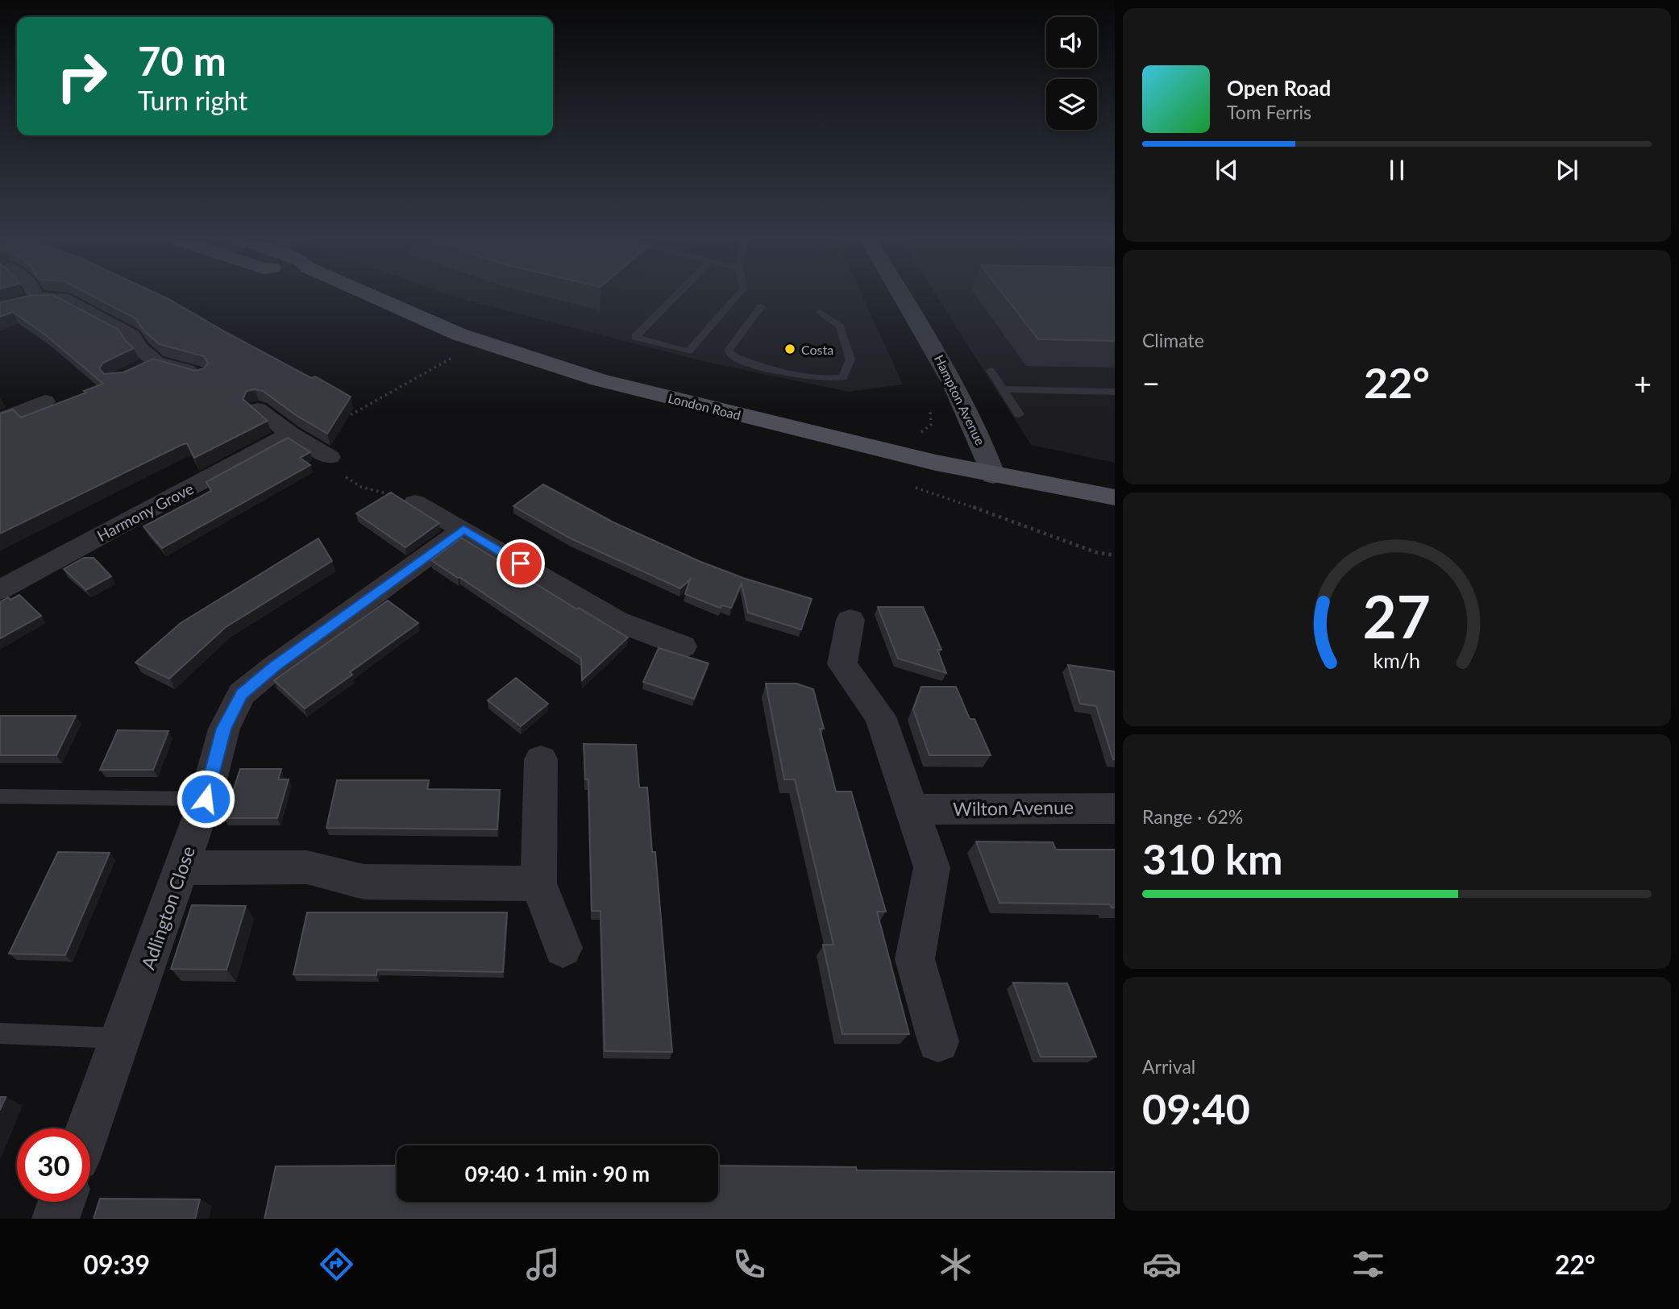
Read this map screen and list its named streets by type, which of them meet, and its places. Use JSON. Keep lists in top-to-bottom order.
{
  "streets": {
    "main road": ["London Road"],
    "street": [
      "Hampton Avenue",
      "Harmony Grove",
      "Wilton Avenue",
      "Adlington Close"
    ]
  },
  "crossings": [
    ["Hampton Avenue", "London Road"]
  ],
  "places": ["Costa"],
  "page": {
    "turn": ["70 m", "Turn right"],
    "song": ["Open Road", "Tom Ferris"],
    "tile": [
      "Climate",
      ["Range · 62%", "310 km"],
      ["Arrival", "09:40"]
    ],
    "heat": ["−", "22°", "+"],
    "limit": "30",
    "trip": "09:40 · 1 min · 90 m",
    "tabs": ["09:39", "22°"],
    "gauge": ["27", "km/h"]
  }
}
